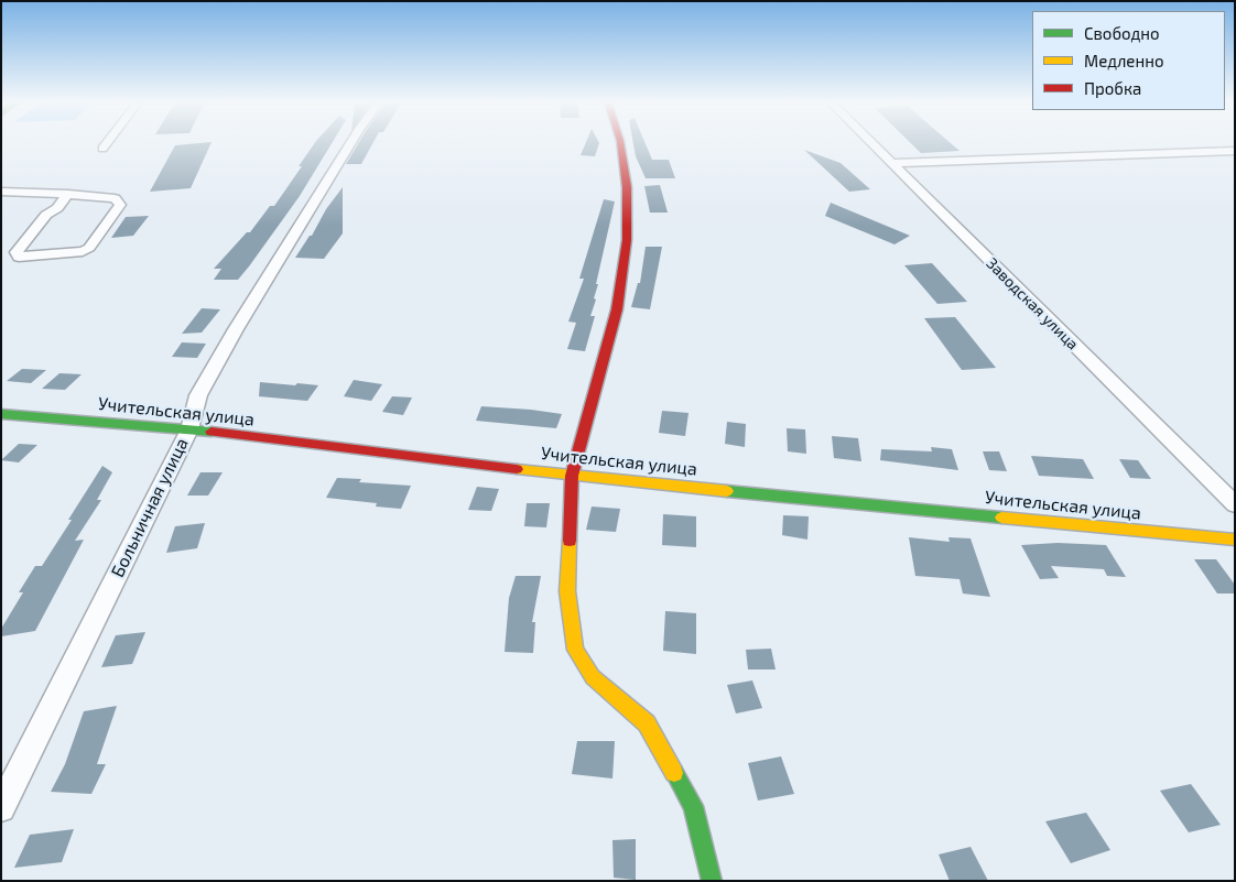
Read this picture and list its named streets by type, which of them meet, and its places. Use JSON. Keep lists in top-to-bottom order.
{
  "streets": {
    "street": ["Заводская улица", "Учительская улица", "Больничная улица"]
  },
  "crossings": [
    ["Учительская улица", "Больничная улица"]
  ],
  "legend": ["Свободно", "Медленно", "Пробка"]
}
